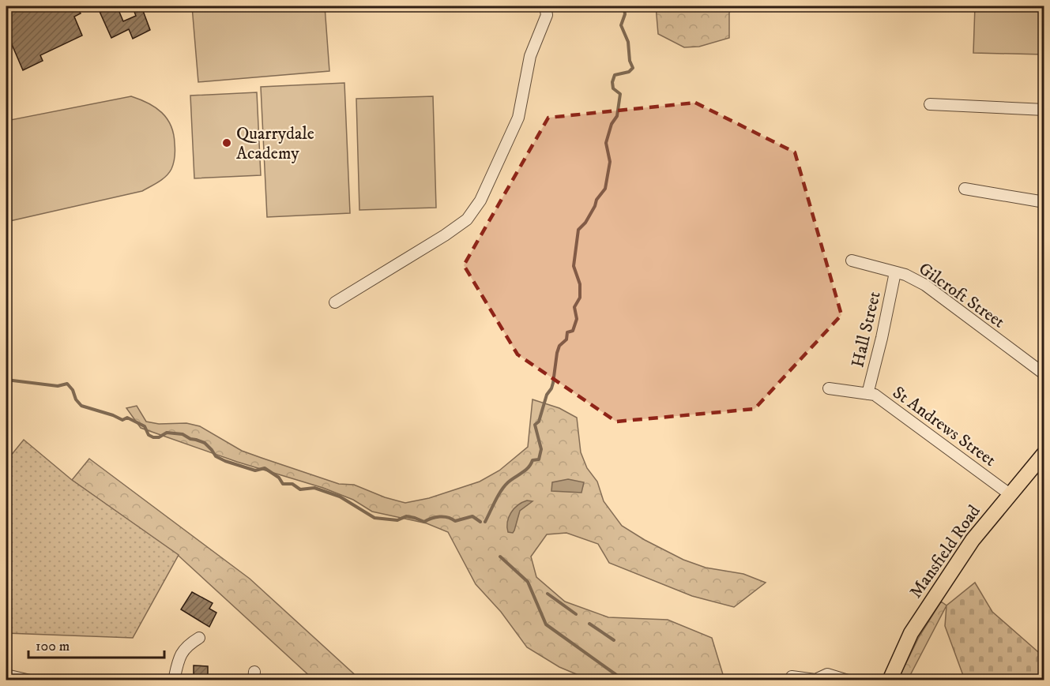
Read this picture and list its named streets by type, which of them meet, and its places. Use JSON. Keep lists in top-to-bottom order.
{
  "streets": {
    "main road": ["Mansfield Road"],
    "street": ["Gilcroft Street", "Hall Street", "St Andrews Street"]
  },
  "crossings": [
    ["Gilcroft Street", "Hall Street"],
    ["Hall Street", "St Andrews Street"],
    ["St Andrews Street", "Mansfield Road"]
  ],
  "places": ["Quarrydale Academy"],
  "scale_bar": "100 m"
}
